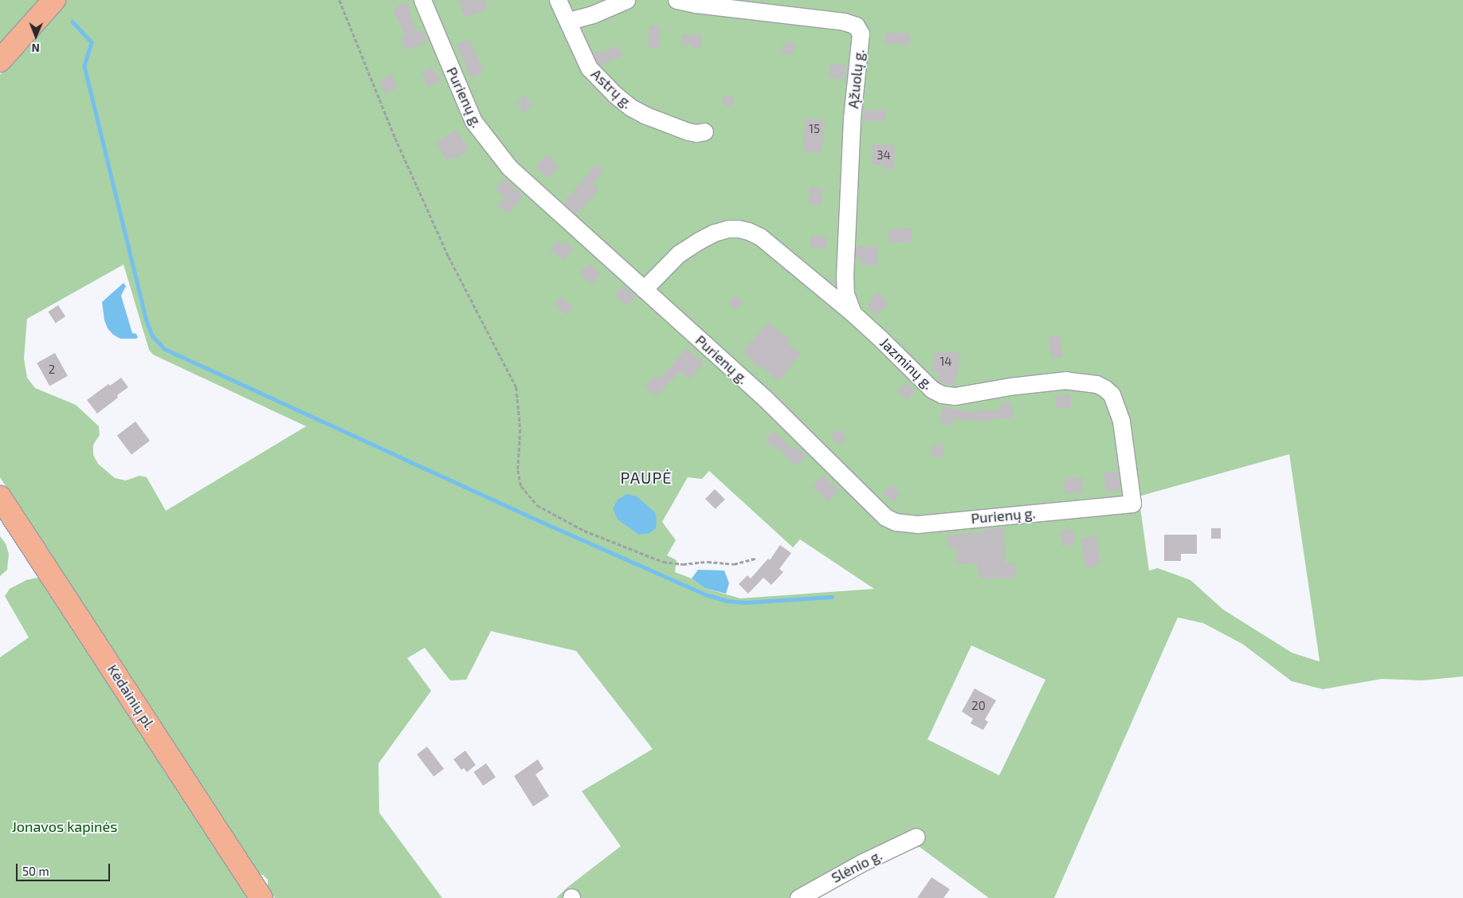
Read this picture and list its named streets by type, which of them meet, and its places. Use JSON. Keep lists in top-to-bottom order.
{
  "streets": {
    "main road": ["Kėdainių pl."],
    "street": [
      "Ąžuolų g.",
      "Astrų g.",
      "Purienų g.",
      "Jazminų g.",
      "Slėnio g."
    ]
  },
  "crossings": [
    ["Ąžuolų g.", "Jazminų g."],
    ["Purienų g.", "Jazminų g."]
  ],
  "districts": ["PAUPĖ"],
  "parks": ["Jonavos kapinės"],
  "house_numbers": [
    "15",
    "34",
    "14",
    "2",
    "20"
  ],
  "scale_bar": "50 m",
  "north": "bottom"
}
